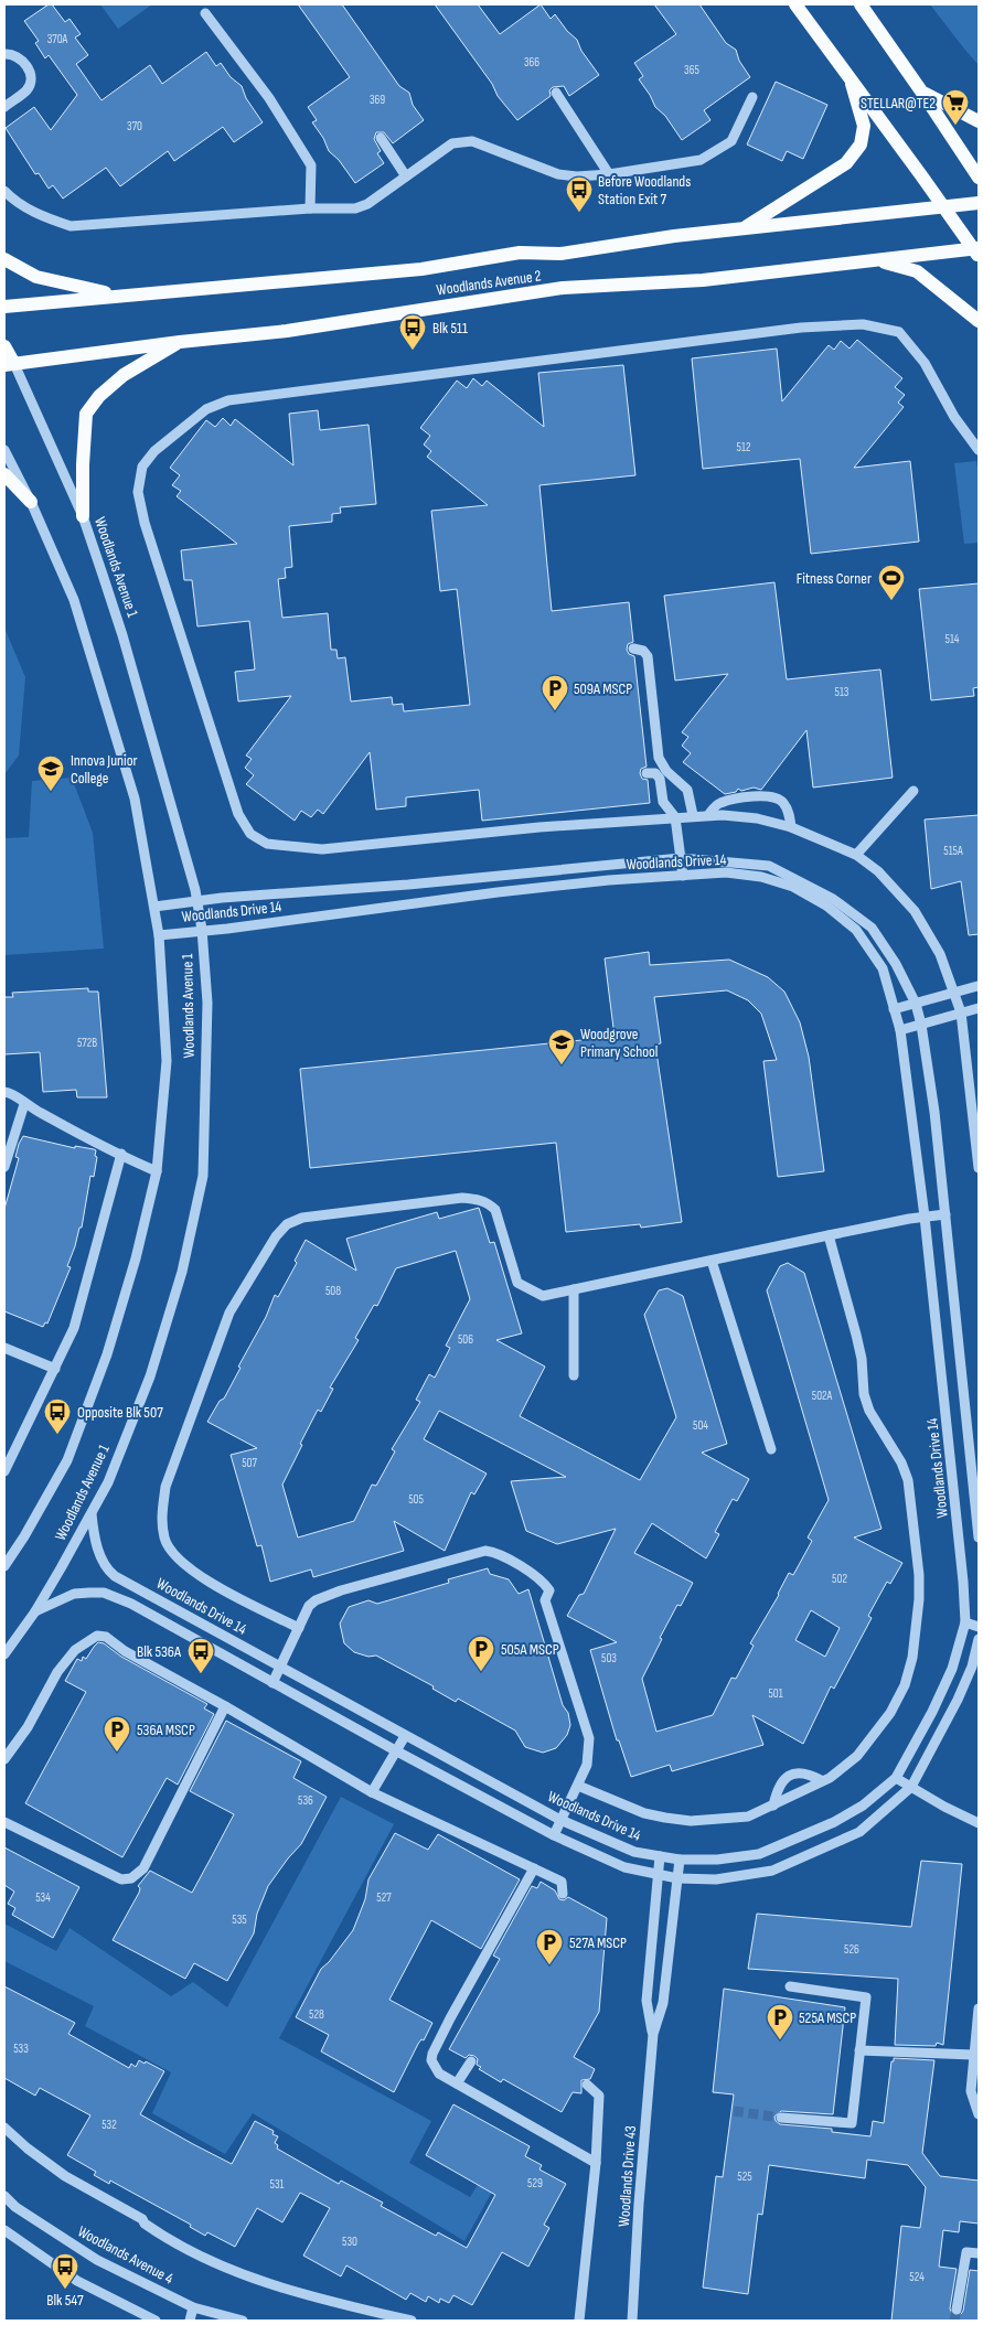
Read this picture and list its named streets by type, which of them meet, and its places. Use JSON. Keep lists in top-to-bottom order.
{
  "streets": {
    "main road": ["Woodlands Avenue 2", "Woodlands Avenue 1"],
    "street": ["Woodlands Drive 14", "Woodlands Drive 43", "Woodlands Avenue 4"]
  },
  "crossings": [
    ["Woodlands Avenue 2", "Woodlands Avenue 1"],
    ["Woodlands Avenue 1", "Woodlands Drive 14"],
    ["Woodlands Drive 14", "Woodlands Drive 43"]
  ],
  "places": {
    "supermarket": ["STELLAR@TE2"],
    "bus stop": [
      "Before Woodlands Station Exit 7",
      "Blk 511",
      "Opposite Blk 507",
      "Blk 536A",
      "Blk 547"
    ],
    "sports": ["Fitness Corner"],
    "parking": [
      "509A MSCP",
      "505A MSCP",
      "536A MSCP",
      "527A MSCP",
      "525A MSCP"
    ],
    "school or university": ["Innova Junior College", "Woodgrove Primary School"]
  },
  "house_numbers": [
    "370A",
    "366",
    "365",
    "369",
    "370",
    "512",
    "514",
    "513",
    "515A",
    "572B",
    "508",
    "506",
    "502A",
    "504",
    "507",
    "505",
    "502",
    "503",
    "501",
    "536",
    "534",
    "527",
    "535",
    "526",
    "528",
    "533",
    "532",
    "525",
    "529",
    "531",
    "530",
    "524"
  ]
}
